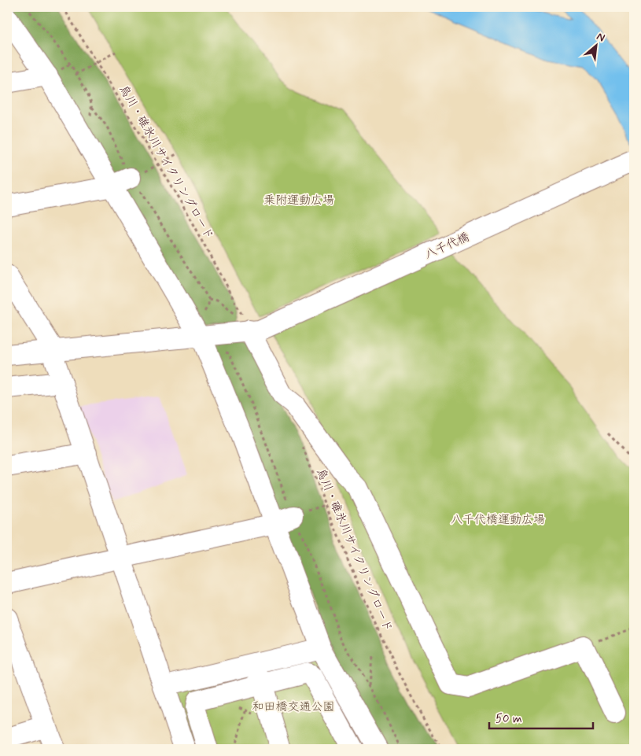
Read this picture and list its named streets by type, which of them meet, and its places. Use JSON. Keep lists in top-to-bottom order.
{
  "streets": {
    "street": ["八千代橋"],
    "path": ["烏川・碓氷川サイクリングロード"]
  },
  "crossings": [
    ["烏川・碓氷川サイクリングロード", "八千代橋"]
  ],
  "parks": ["乗附運動広場", "八千代橋運動広場", "和田橋交通公園"],
  "scale_bar": "50 m",
  "north": "top right"
}
